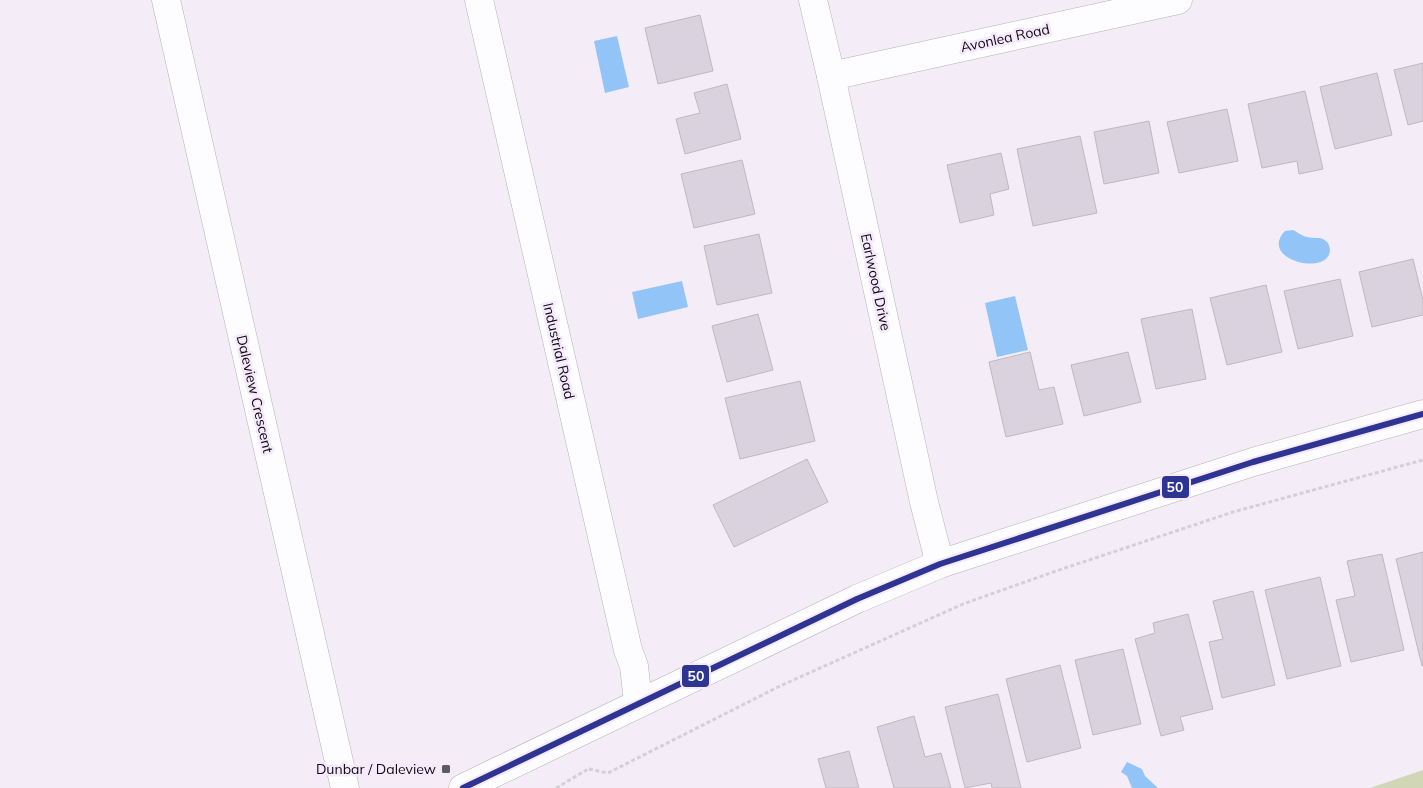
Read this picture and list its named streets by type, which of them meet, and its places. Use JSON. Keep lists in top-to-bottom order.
{
  "streets": {
    "street": [
      "Avonlea Road",
      "Earlwood Drive",
      "Industrial Road",
      "Daleview Crescent"
    ]
  },
  "crossings": [
    ["Avonlea Road", "Earlwood Drive"]
  ],
  "places": {
    "transit": ["Dunbar / Daleview"]
  },
  "lines": ["transit line 50"]
}
